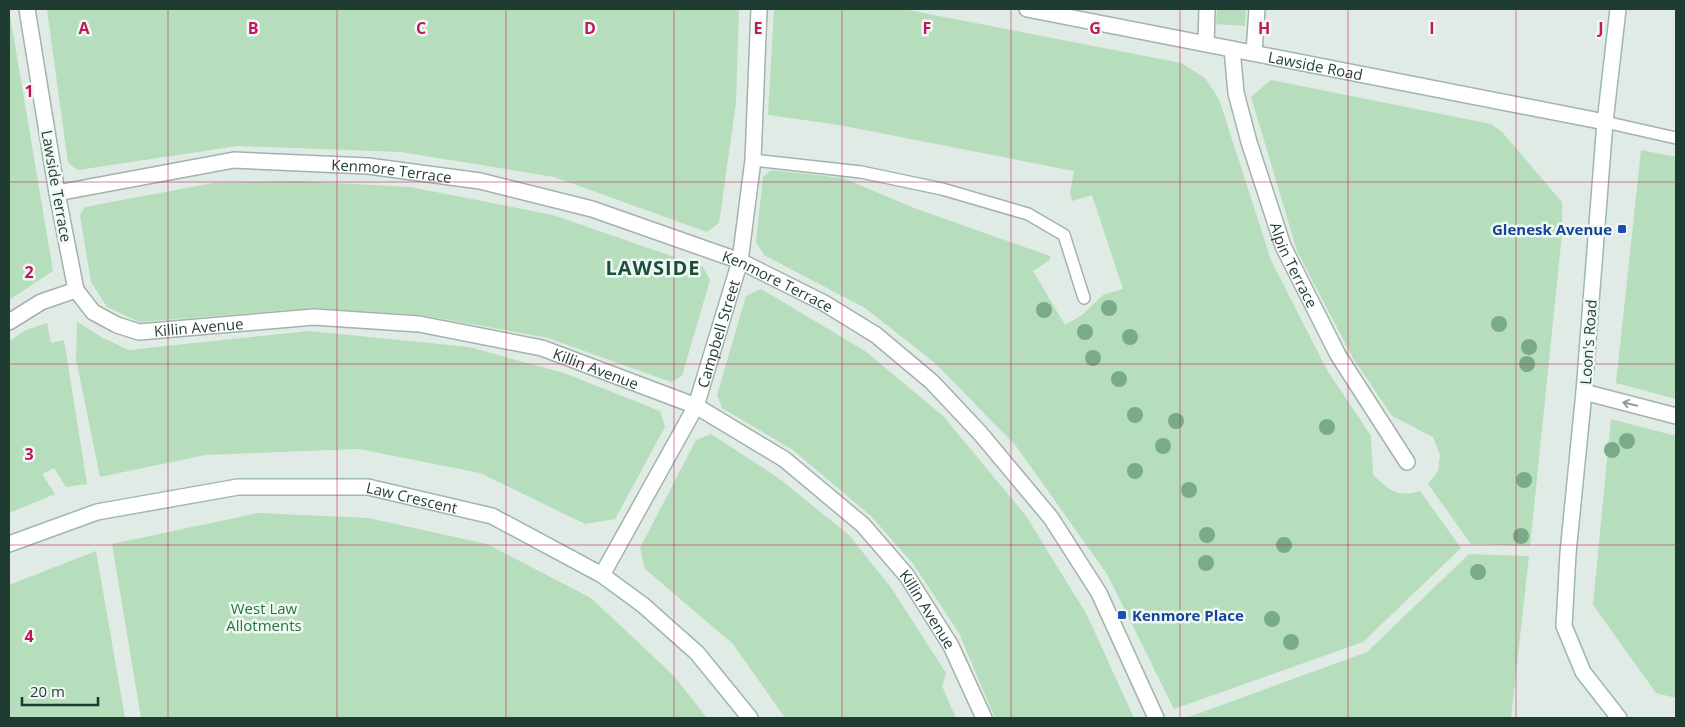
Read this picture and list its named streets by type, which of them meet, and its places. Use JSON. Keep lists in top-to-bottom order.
{
  "streets": {
    "street": [
      "Lawside Road",
      "Kenmore Terrace",
      "Lawside Terrace",
      "Alpin Terrace",
      "Killin Avenue",
      "Campbell Street",
      "Loon's Road",
      "Law Crescent"
    ]
  },
  "crossings": [
    ["Lawside Road", "Alpin Terrace"],
    ["Lawside Road", "Loon's Road"],
    ["Kenmore Terrace", "Lawside Terrace"],
    ["Kenmore Terrace", "Campbell Street"],
    ["Lawside Terrace", "Killin Avenue"],
    ["Killin Avenue", "Campbell Street"],
    ["Campbell Street", "Law Crescent"]
  ],
  "districts": ["LAWSIDE"],
  "parks": ["West Law Allotments"],
  "places": {
    "transit": ["Glenesk Avenue", "Kenmore Place"]
  },
  "scale_bar": "20 m",
  "grid": {
    "columns": [
      "A",
      "B",
      "C",
      "D",
      "E",
      "F",
      "G",
      "H",
      "I",
      "J"
    ],
    "rows": [
      "1",
      "2",
      "3",
      "4"
    ]
  }
}
